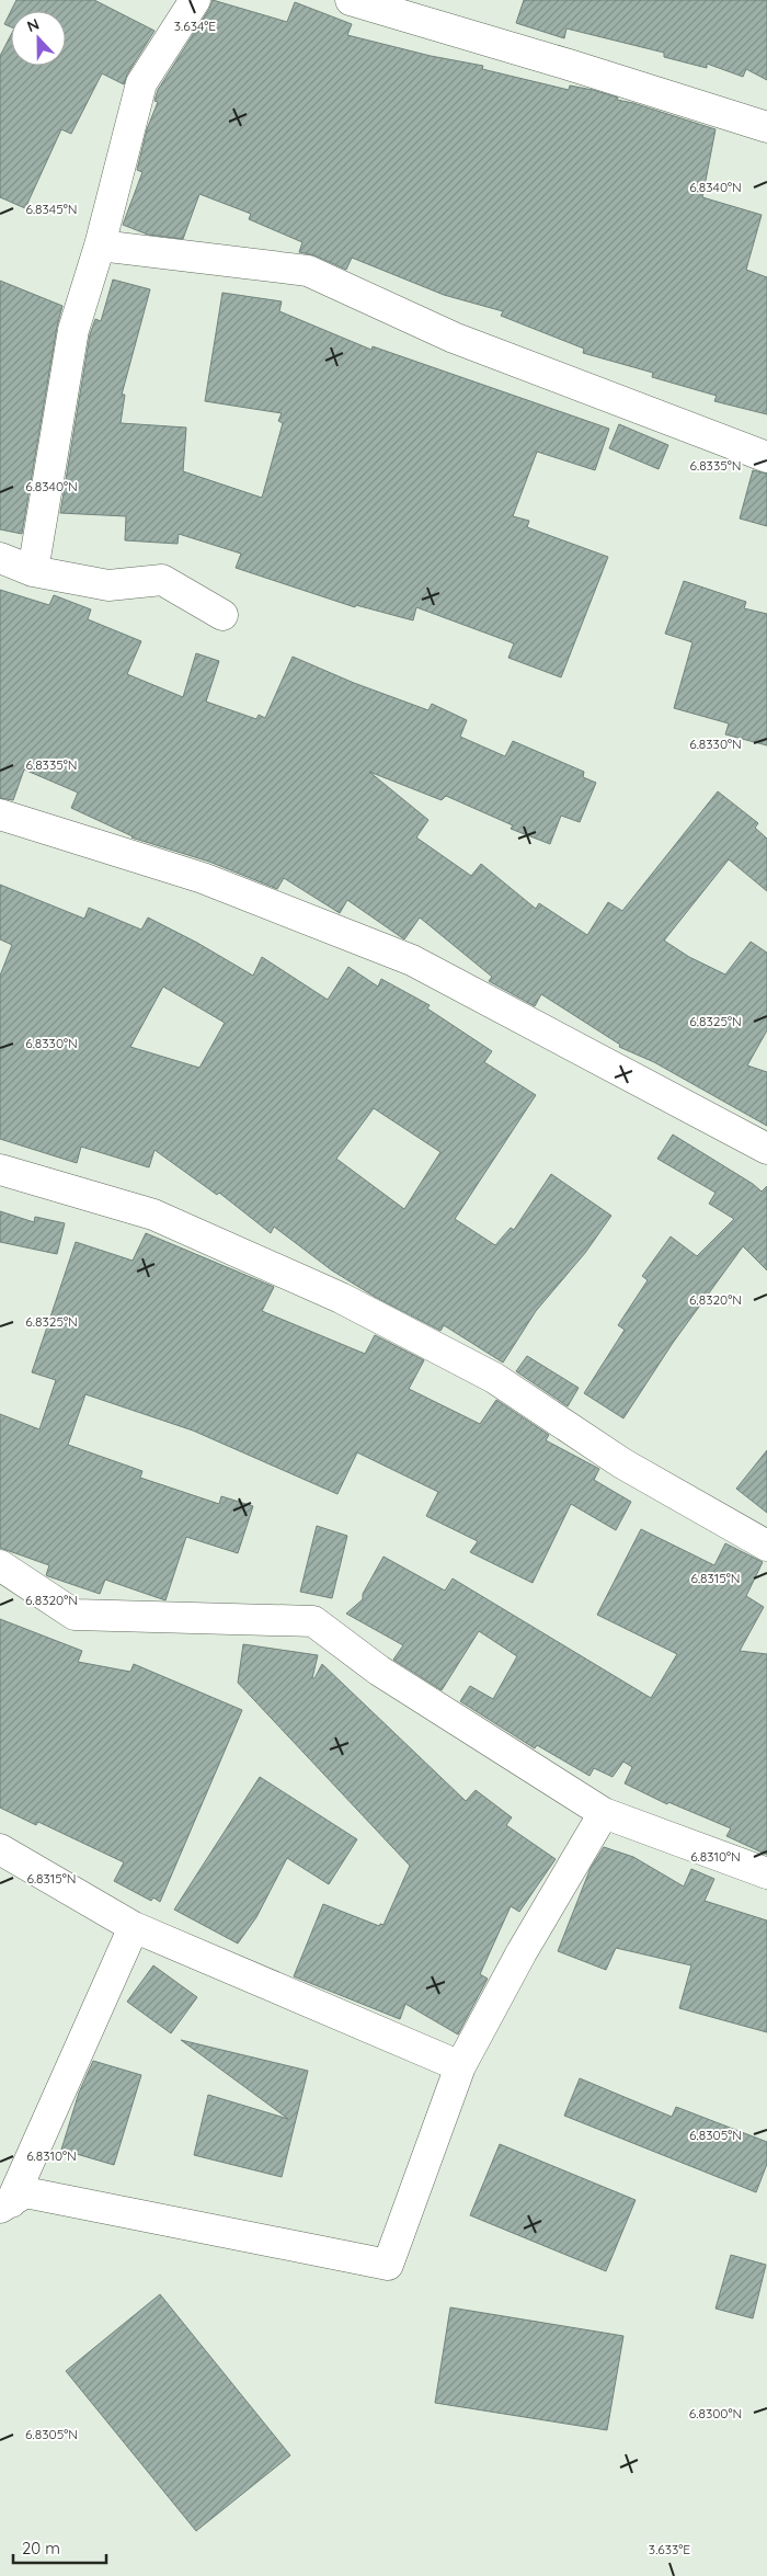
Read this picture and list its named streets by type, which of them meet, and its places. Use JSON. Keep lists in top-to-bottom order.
{
  "scale_bar": "20 m",
  "north": "top",
  "coordinates": [
    "3.634°E",
    "6.8340°N",
    "6.8345°N",
    "6.8335°N",
    "6.8330°N",
    "6.8325°N",
    "6.8320°N",
    "6.8315°N",
    "6.8310°N",
    "6.8305°N",
    "6.8300°N",
    "3.633°E"
  ]
}
